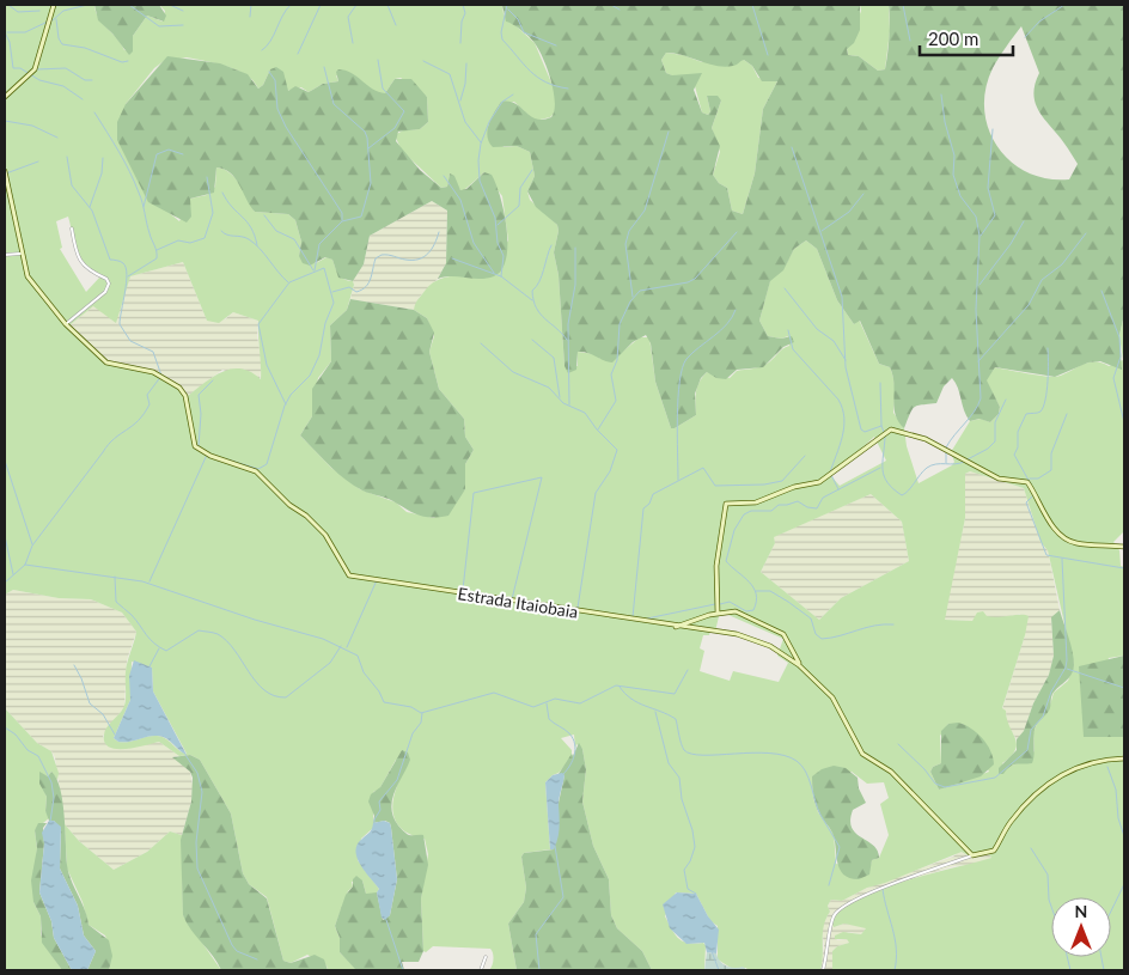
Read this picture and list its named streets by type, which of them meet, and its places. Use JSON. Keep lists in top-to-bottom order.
{
  "streets": {
    "street": ["Estrada Itaiobaia"]
  },
  "scale_bar": "200 m",
  "north": "top"
}
